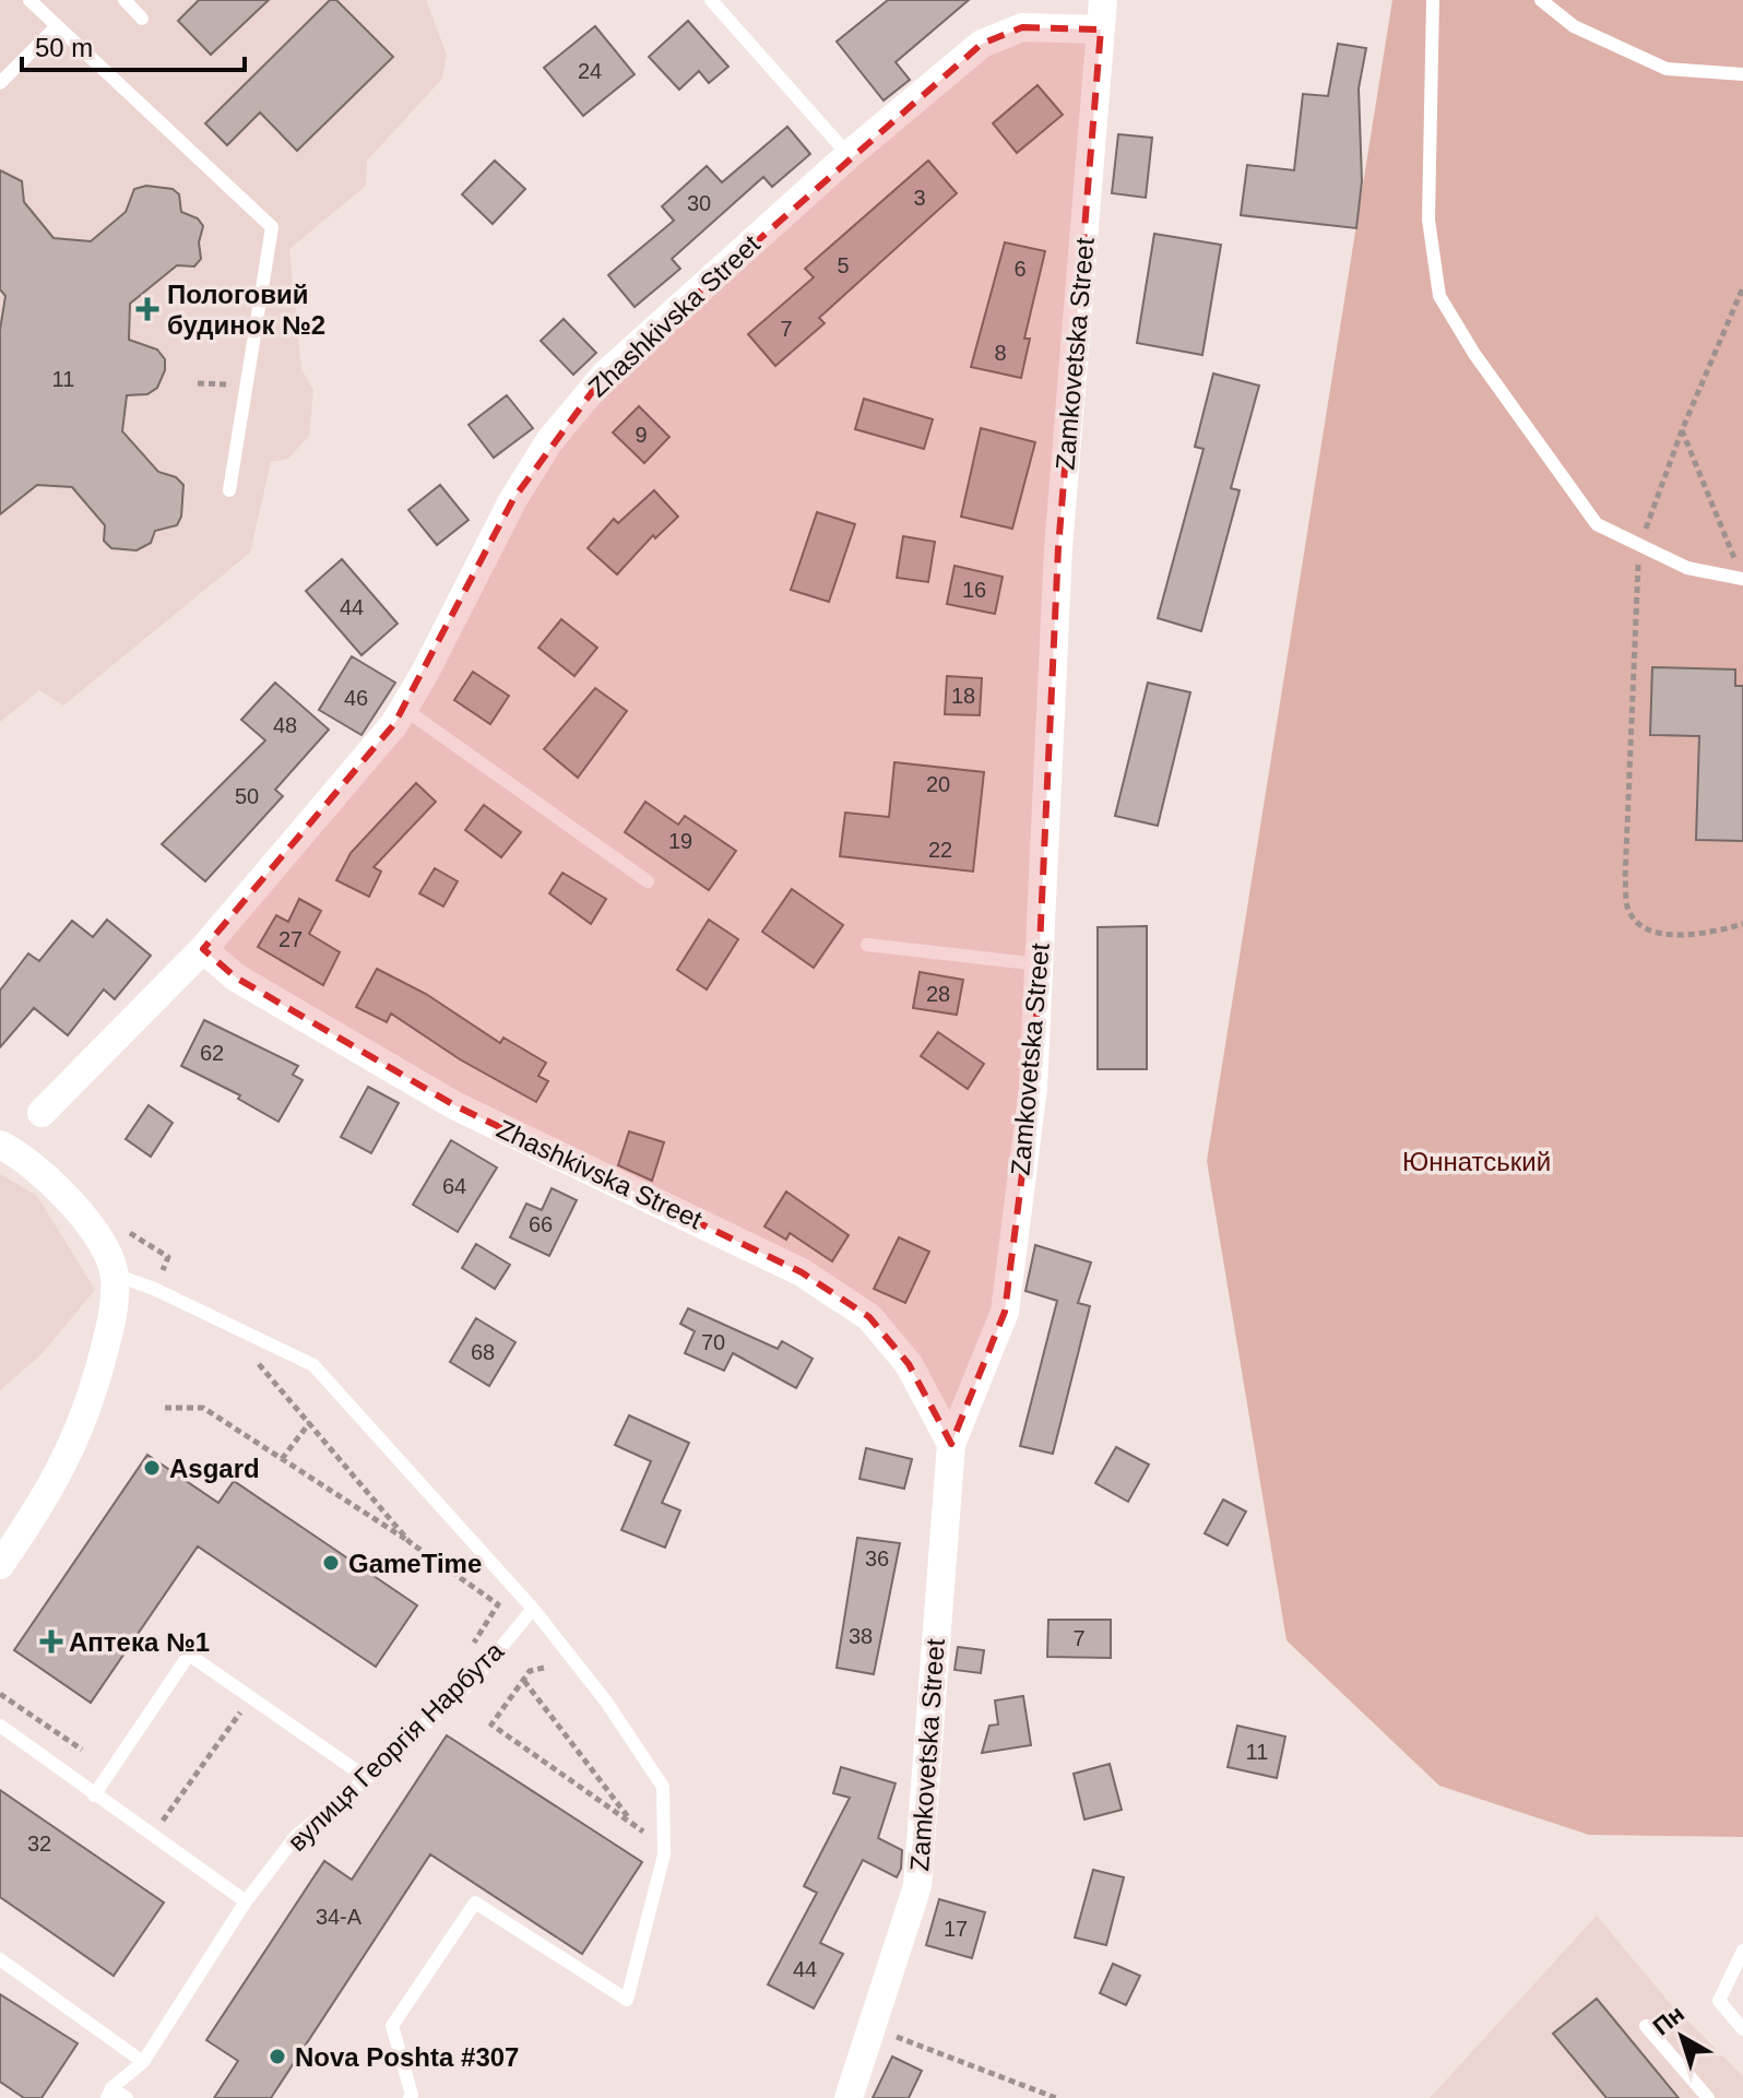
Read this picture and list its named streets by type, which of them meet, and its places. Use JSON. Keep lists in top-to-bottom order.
{
  "streets": {
    "street": ["Zhashkivska Street", "Zamkovetska Street"],
    "lane": ["вулиця Георгія Нарбута"]
  },
  "crossings": [
    ["Zhashkivska Street", "Zamkovetska Street"]
  ],
  "parks": ["Юннатський"],
  "places": {
    "health": ["Пологовий будинок №2", "Аптека №1"],
    "other": ["Asgard", "GameTime", "Nova Poshta #307"]
  },
  "house_numbers": [
    "24",
    "3",
    "30",
    "5",
    "6",
    "7",
    "8",
    "11",
    "9",
    "16",
    "44",
    "18",
    "46",
    "48",
    "20",
    "50",
    "19",
    "22",
    "27",
    "28",
    "62",
    "64",
    "66",
    "70",
    "68",
    "36",
    "38",
    "7",
    "11",
    "32",
    "34-А",
    "17",
    "44"
  ],
  "scale_bar": "50 m",
  "north": "top left"
}
